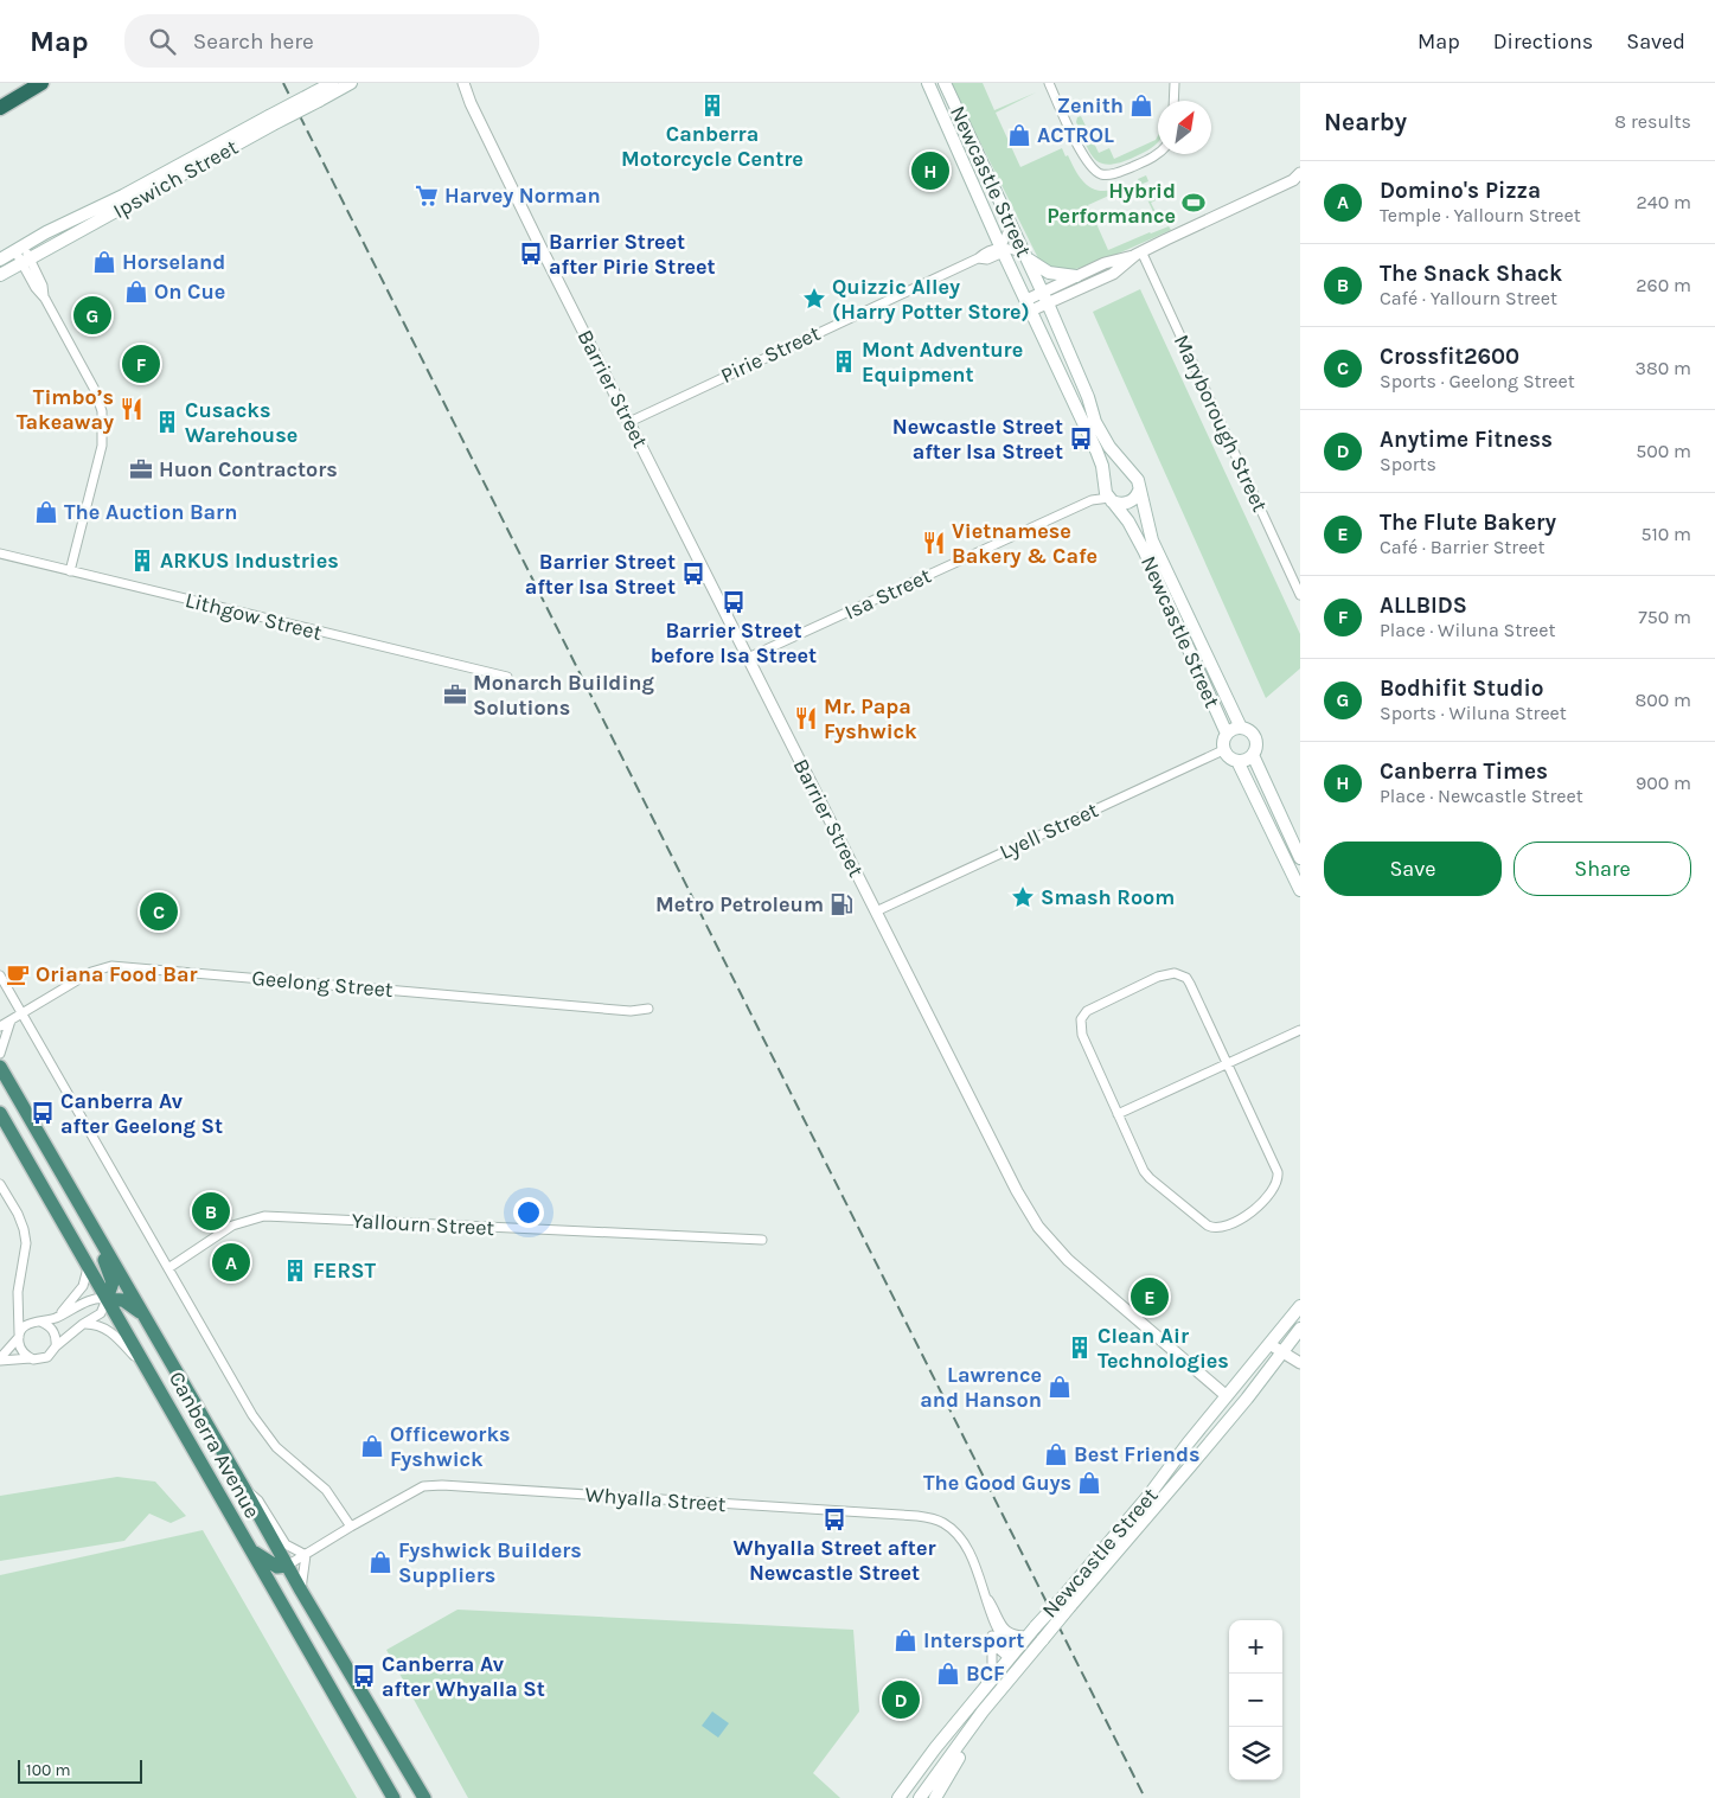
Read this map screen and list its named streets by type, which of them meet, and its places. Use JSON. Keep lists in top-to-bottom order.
{
  "streets": {
    "highway": ["Canberra Avenue"],
    "main road": ["Ipswich Street", "Newcastle Street", "Whyalla Street"],
    "street": [
      "Pirie Street",
      "Barrier Street",
      "Maryborough Street",
      "Isa Street",
      "Lithgow Street",
      "Lyell Street",
      "Geelong Street",
      "Yallourn Street"
    ]
  },
  "crossings": [
    ["Newcastle Street", "Pirie Street"],
    ["Newcastle Street", "Barrier Street"],
    ["Newcastle Street", "Isa Street"],
    ["Newcastle Street", "Lyell Street"],
    ["Newcastle Street", "Whyalla Street"],
    ["Pirie Street", "Barrier Street"],
    ["Barrier Street", "Isa Street"],
    ["Barrier Street", "Lyell Street"],
    ["Canberra Avenue", "Whyalla Street"]
  ],
  "places": {
    "building": [
      "Canberra Motorcycle Centre",
      "Mont Adventure Equipment",
      "Cusacks Warehouse",
      "ARKUS Industries",
      "FERST",
      "Clean Air Technologies"
    ],
    "shop": [
      "Zenith",
      "ACTROL",
      "Horseland",
      "On Cue",
      "The Auction Barn",
      "Lawrence and Hanson",
      "Officeworks Fyshwick",
      "Best Friends",
      "The Good Guys",
      "Fyshwick Builders Suppliers",
      "Intersport",
      "BCF"
    ],
    "supermarket": ["Harvey Norman"],
    "sports": ["Hybrid Performance"],
    "bus stop": [
      "Barrier Street after Pirie Street",
      "Newcastle Street after Isa Street",
      "Barrier Street after Isa Street",
      "Barrier Street before Isa Street",
      "Canberra Av after Geelong St",
      "Whyalla Street after Newcastle Street",
      "Canberra Av after Whyalla St"
    ],
    "place": ["Quizzic Alley (Harry Potter Store)", "Smash Room"],
    "restaurant": ["Timbo’s Takeaway", "Vietnamese Bakery & Cafe", "Mr. Papa Fyshwick"],
    "office": ["Huon Contractors", "Monarch Building Solutions"],
    "fuel station": ["Metro Petroleum"],
    "cafe": ["Oriana Food Bar"]
  },
  "scale_bar": "100 m",
  "north": "top right",
  "page": {
    "header": "Map",
    "search": "Search here",
    "nav": ["Map", "Directions", "Saved"],
    "heading": ["Nearby", "8 results"],
    "pins": [
      "H",
      "G",
      "F",
      "C",
      "B",
      "A",
      "E",
      "D"
    ],
    "list": [
      {
        "mark": "A",
        "name": "Domino's Pizza",
        "note": "Temple · Yallourn Street",
        "value": "240 m"
      },
      {
        "mark": "B",
        "name": "The Snack Shack",
        "note": "Café · Yallourn Street",
        "value": "260 m"
      },
      {
        "mark": "C",
        "name": "Crossfit2600",
        "note": "Sports · Geelong Street",
        "value": "380 m"
      },
      {
        "mark": "D",
        "name": "Anytime Fitness",
        "note": "Sports",
        "value": "500 m"
      },
      {
        "mark": "E",
        "name": "The Flute Bakery",
        "note": "Café · Barrier Street",
        "value": "510 m"
      },
      {
        "mark": "F",
        "name": "ALLBIDS",
        "note": "Place · Wiluna Street",
        "value": "750 m"
      },
      {
        "mark": "G",
        "name": "Bodhifit Studio",
        "note": "Sports · Wiluna Street",
        "value": "800 m"
      },
      {
        "mark": "H",
        "name": "Canberra Times",
        "note": "Place · Newcastle Street",
        "value": "900 m"
      }
    ],
    "buttons": ["Save", "Share"],
    "map_buttons": ["+", "−"],
    "scale": "100 m"
  }
}
